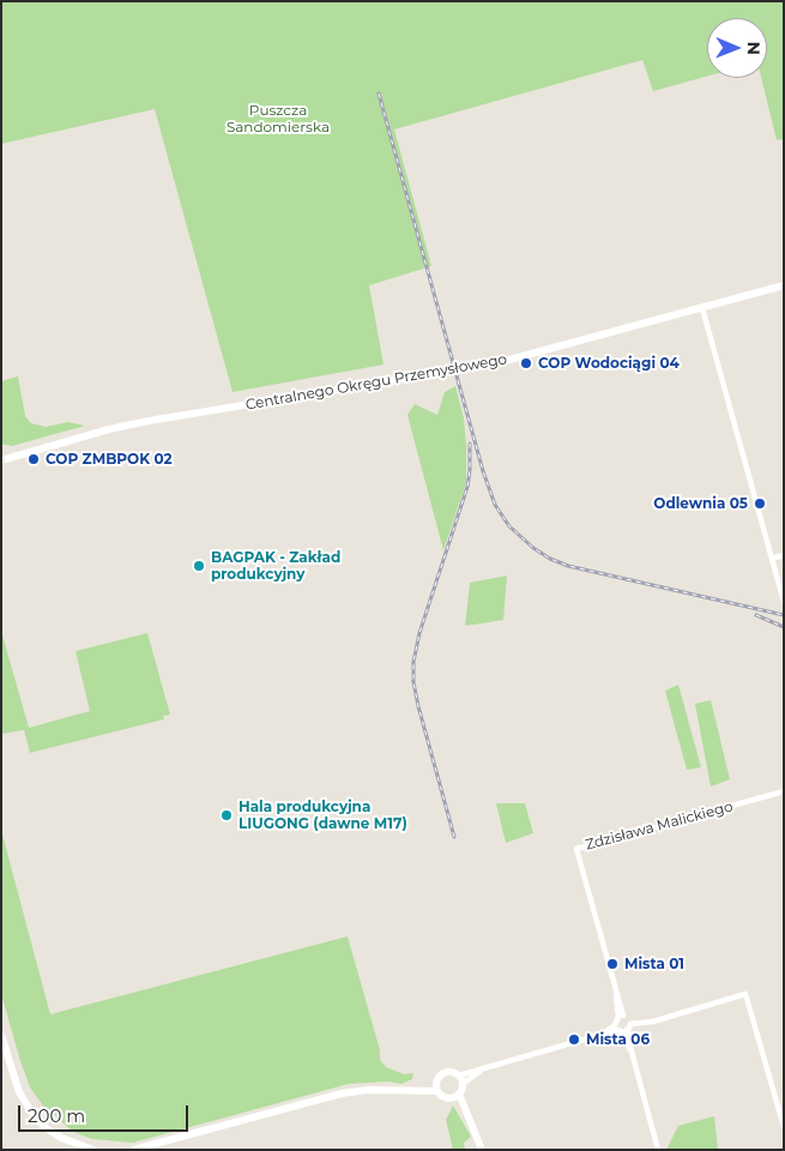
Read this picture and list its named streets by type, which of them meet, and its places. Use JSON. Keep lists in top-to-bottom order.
{
  "streets": {
    "street": ["Centralnego Okręgu Przemysłowego", "Zdzisława Malickiego"]
  },
  "parks": ["Puszcza Sandomierska"],
  "places": [
    "COP Wodociągi 04",
    "COP ZMBPOK 02",
    "Odlewnia 05",
    "BAGPAK - Zakład produkcyjny",
    "Hala produkcyjna LIUGONG (dawne M17)",
    "Mista 01",
    "Mista 06"
  ],
  "scale_bar": "200 m",
  "north": "right"
}
